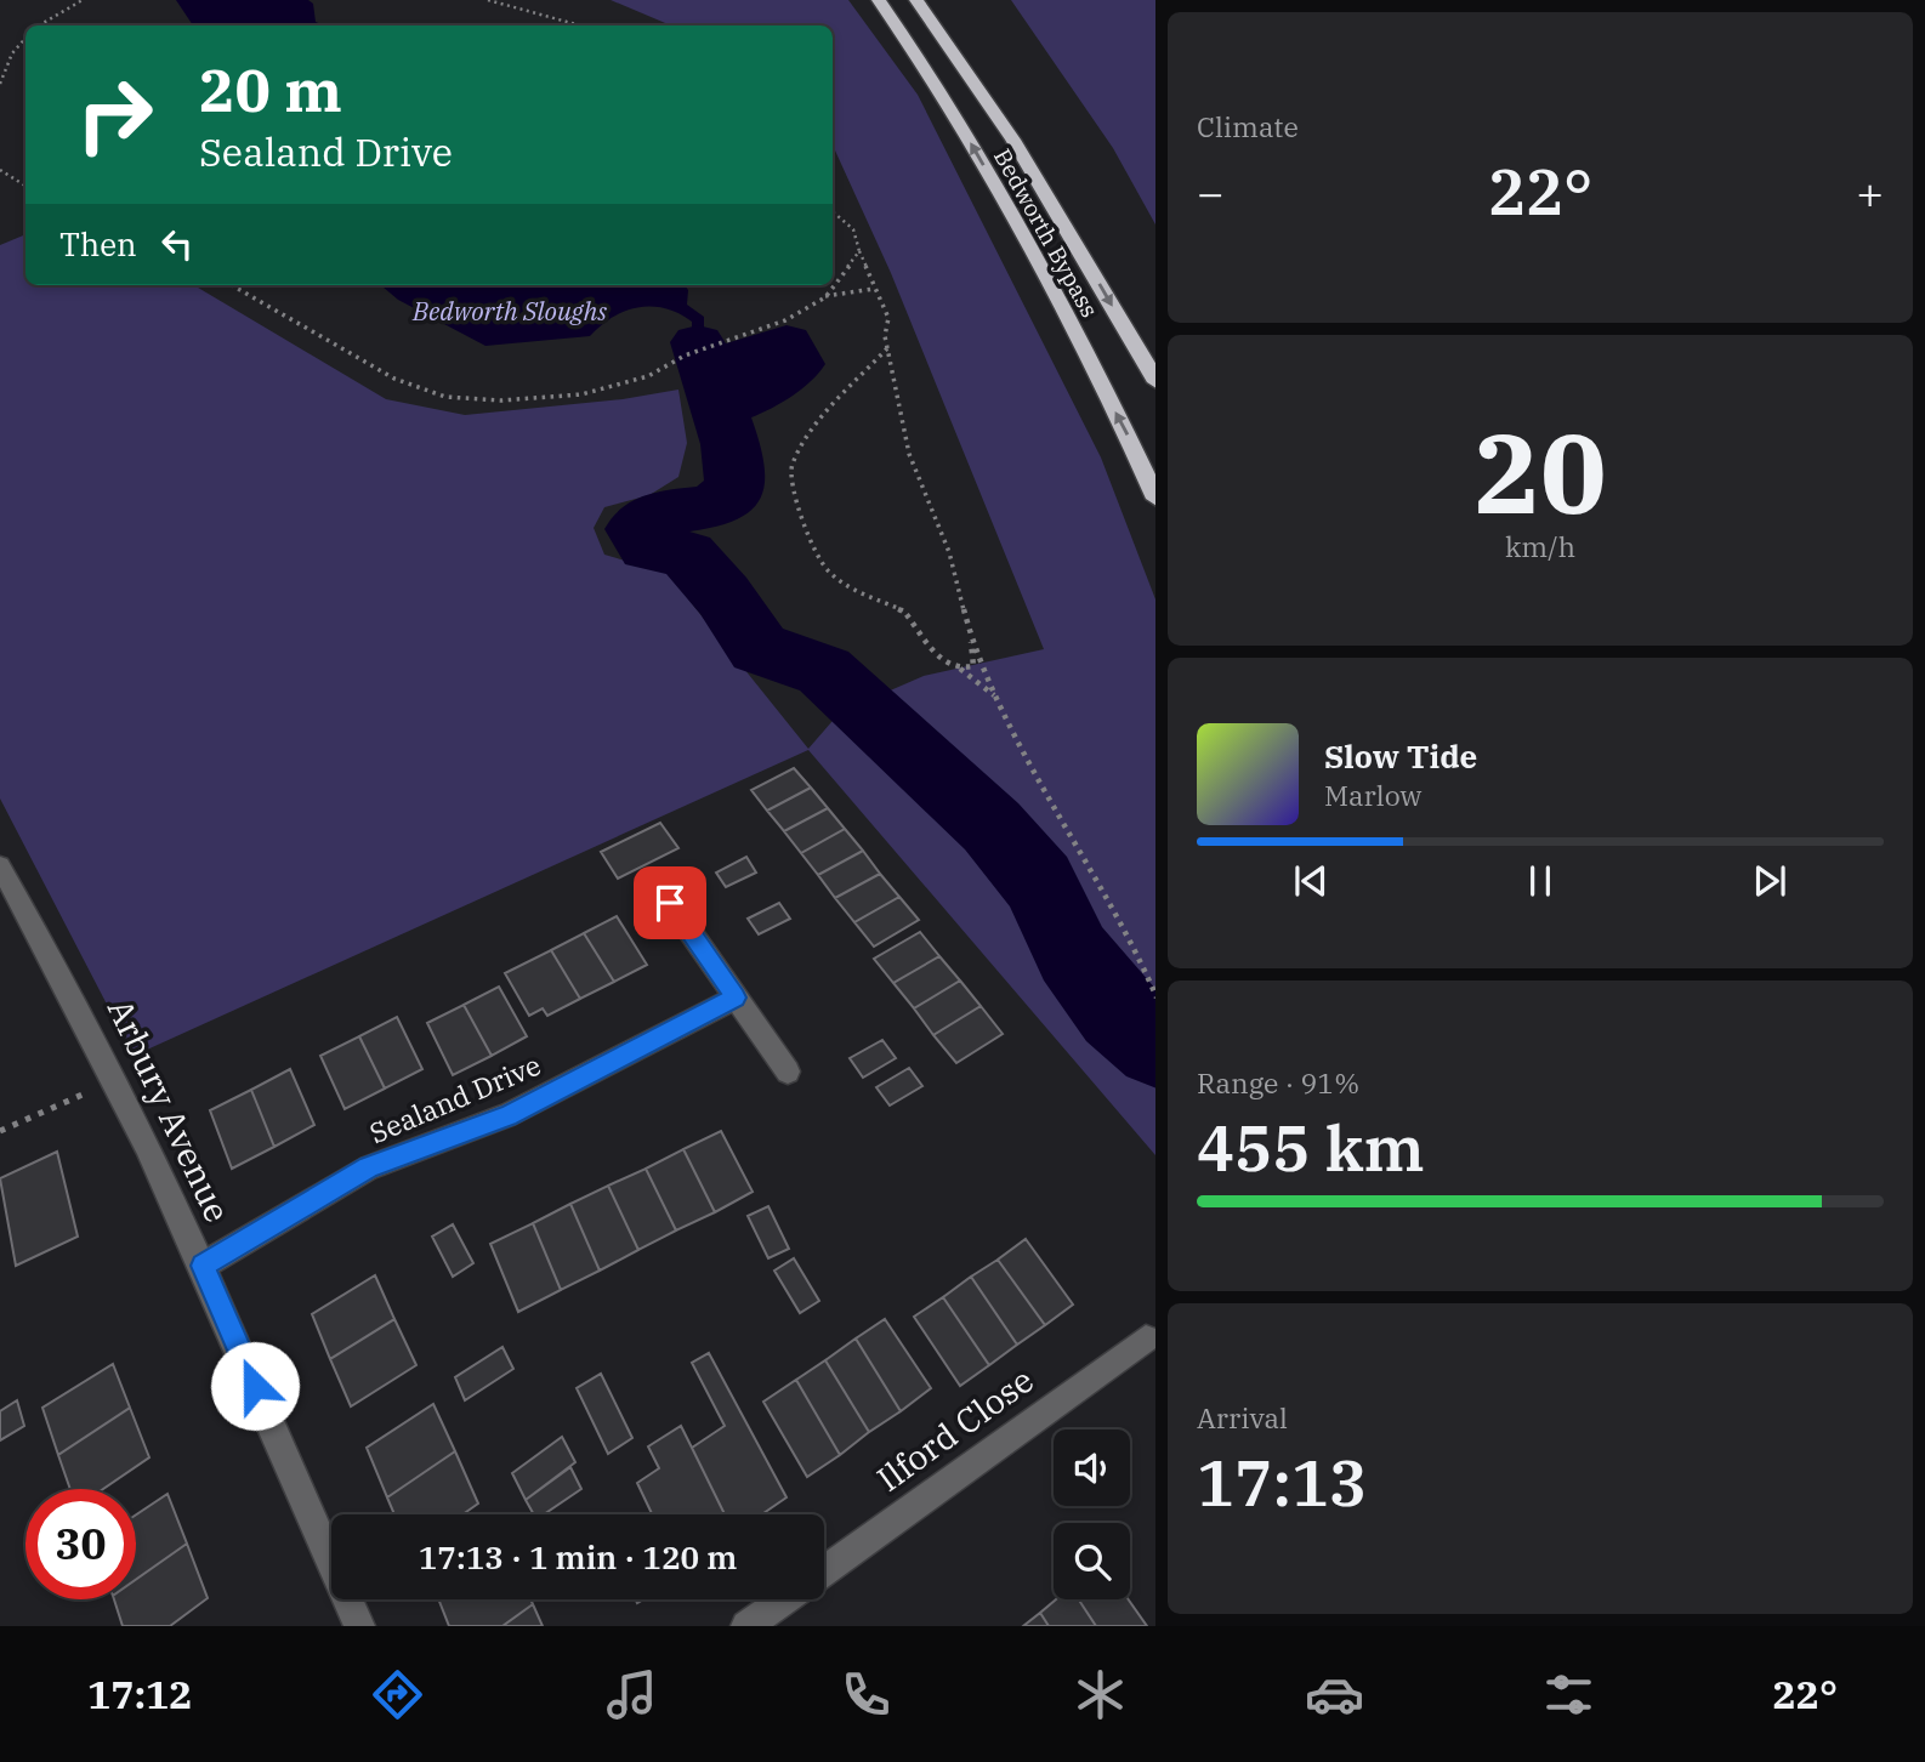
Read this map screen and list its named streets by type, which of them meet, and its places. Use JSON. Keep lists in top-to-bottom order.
{
  "streets": {
    "highway": ["Bedworth Bypass"],
    "street": ["Sealand Drive", "Arbury Avenue", "Ilford Close"]
  },
  "crossings": [
    ["Sealand Drive", "Arbury Avenue"]
  ],
  "water": ["Bedworth Sloughs"],
  "page": {
    "tile": [
      "Climate",
      ["20", "km/h"],
      ["Range · 91%", "455 km"],
      ["Arrival", "17:13"]
    ],
    "turn": ["20 m", "Sealand Drive"],
    "heat": ["−", "22°", "+"],
    "then": "Then",
    "song": ["Slow Tide", "Marlow"],
    "limit": "30",
    "trip": "17:13 · 1 min · 120 m",
    "tabs": ["17:12", "22°"]
  }
}
